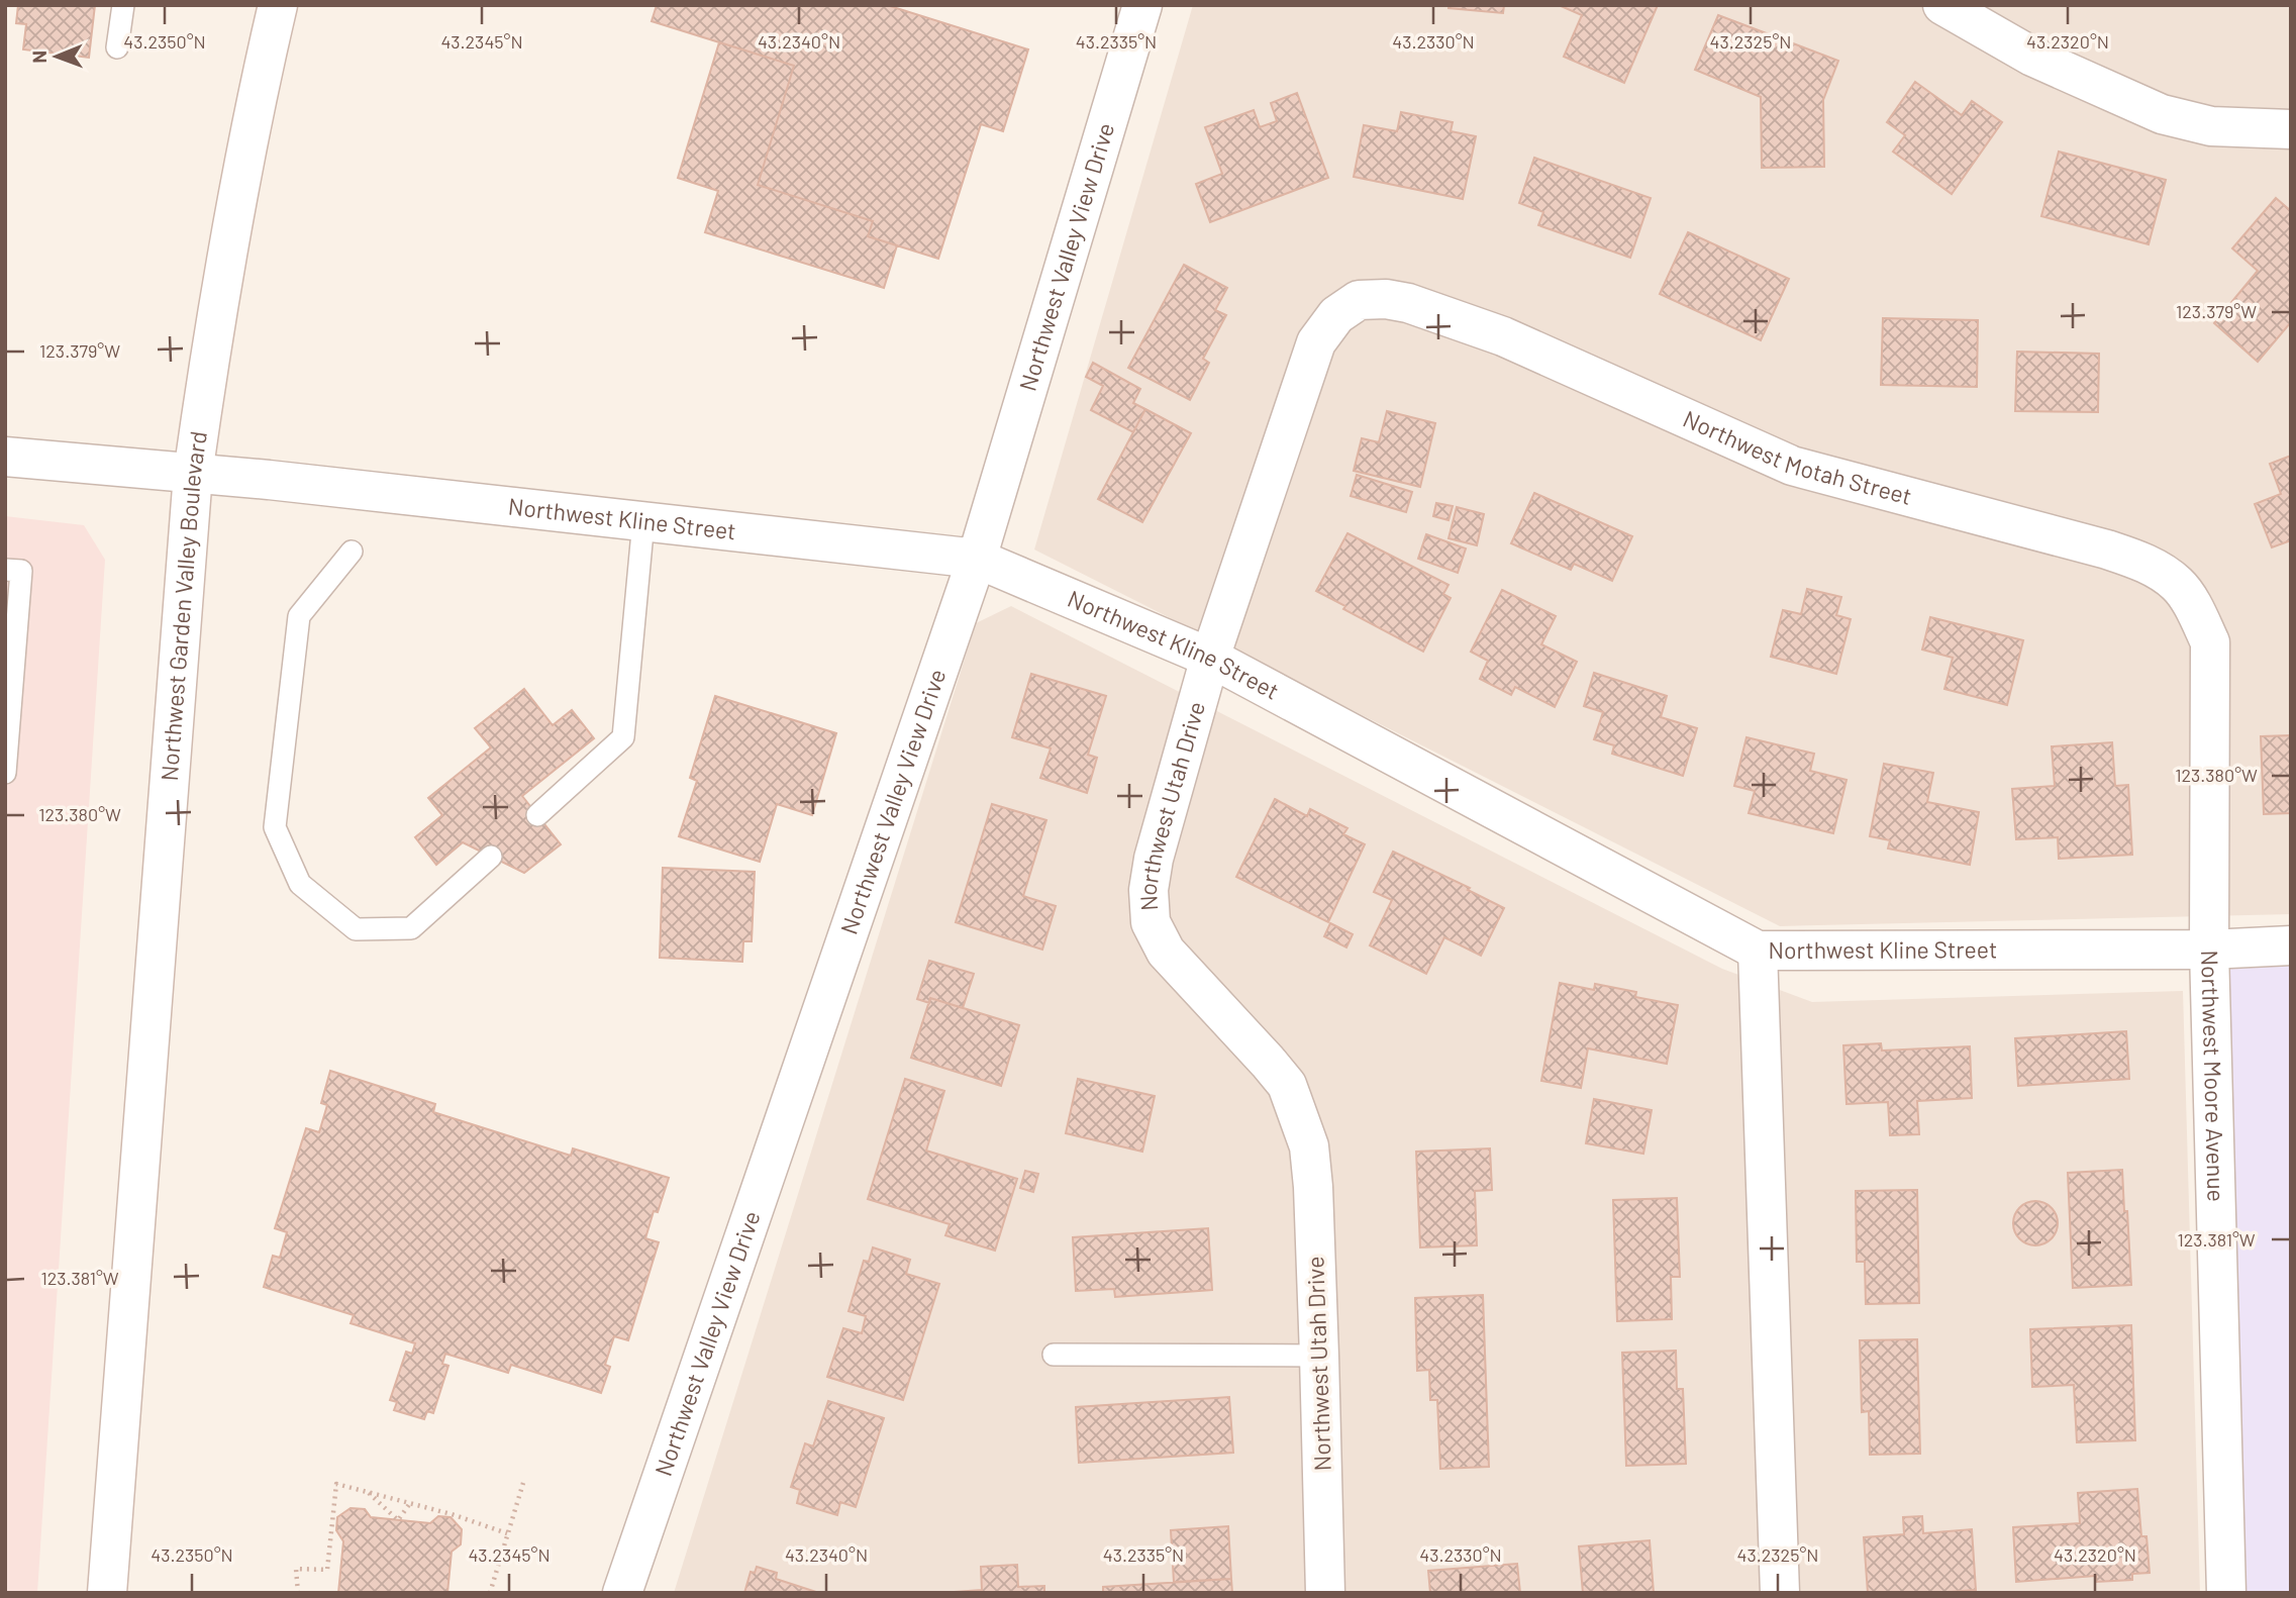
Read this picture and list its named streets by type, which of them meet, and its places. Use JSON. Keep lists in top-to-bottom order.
{
  "streets": {
    "street": [
      "Northwest Valley View Drive",
      "Northwest Motah Street",
      "Northwest Kline Street",
      "Northwest Garden Valley Boulevard",
      "Northwest Utah Drive",
      "Northwest Moore Avenue"
    ]
  },
  "crossings": [
    ["Northwest Valley View Drive", "Northwest Kline Street"],
    ["Northwest Motah Street", "Northwest Utah Drive"],
    ["Northwest Motah Street", "Northwest Moore Avenue"],
    ["Northwest Kline Street", "Northwest Garden Valley Boulevard"],
    ["Northwest Kline Street", "Northwest Utah Drive"],
    ["Northwest Kline Street", "Northwest Moore Avenue"]
  ],
  "north": "left",
  "coordinates": [
    "43.2350°N",
    "43.2345°N",
    "43.2340°N",
    "43.2335°N",
    "43.2330°N",
    "43.2325°N",
    "43.2320°N",
    "123.379°W",
    "123.380°W",
    "123.381°W"
  ]
}
